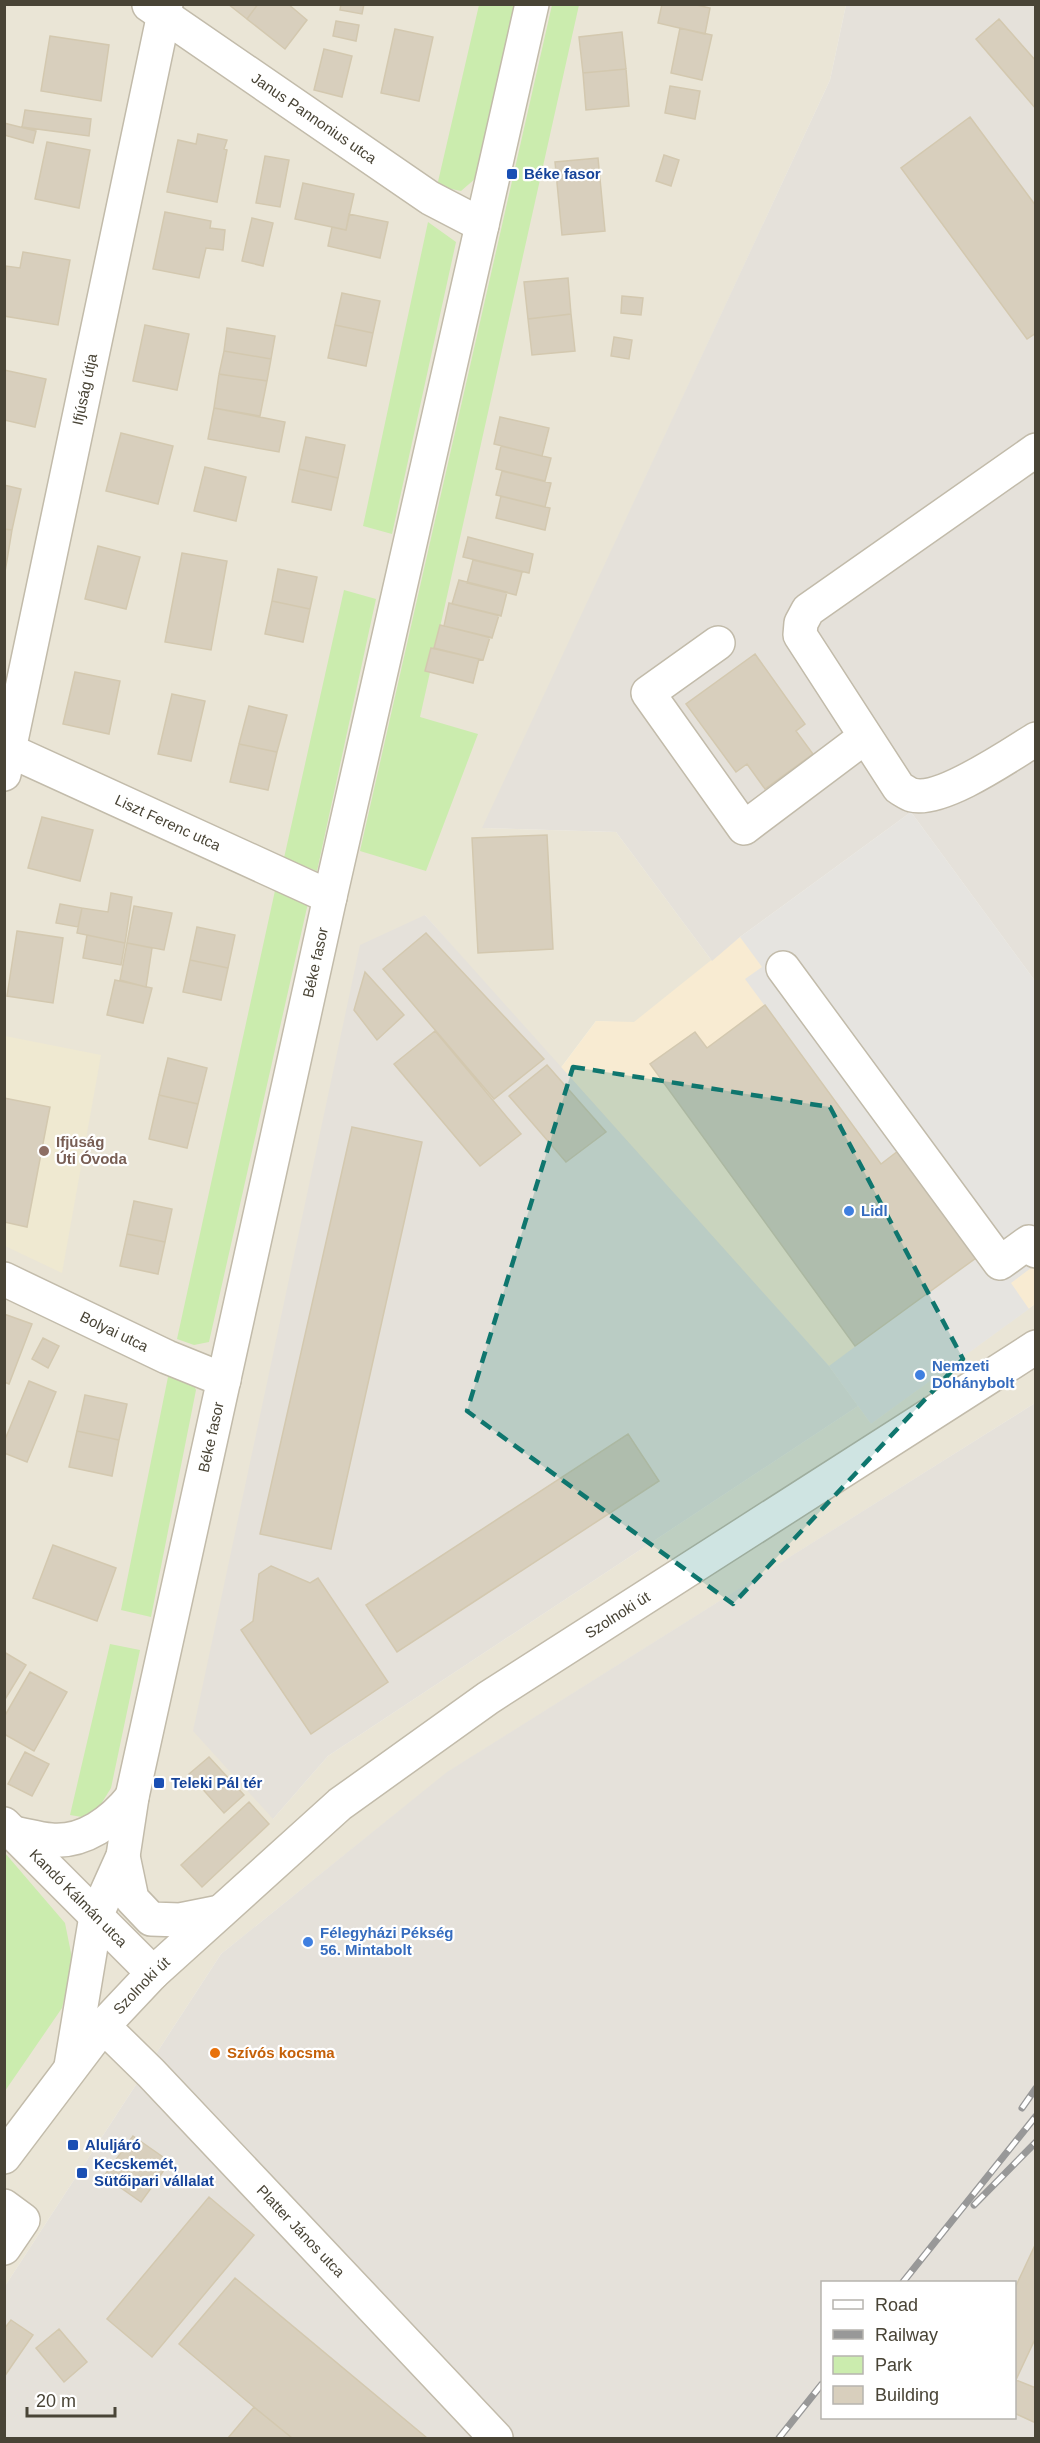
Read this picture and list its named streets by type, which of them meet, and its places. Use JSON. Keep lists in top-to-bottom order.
{
  "streets": {
    "street": [
      "Janus Pannonius utca",
      "Ifjúság útja",
      "Liszt Ferenc utca",
      "Béke fasor",
      "Bolyai utca",
      "Szolnoki út",
      "Kandó Kálmán utca",
      "Platter János utca"
    ]
  },
  "crossings": [
    ["Janus Pannonius utca", "Ifjúság útja"],
    ["Janus Pannonius utca", "Béke fasor"],
    ["Ifjúság útja", "Liszt Ferenc utca"],
    ["Liszt Ferenc utca", "Béke fasor"],
    ["Béke fasor", "Bolyai utca"],
    ["Béke fasor", "Szolnoki út"],
    ["Béke fasor", "Kandó Kálmán utca"],
    ["Szolnoki út", "Kandó Kálmán utca"],
    ["Szolnoki út", "Platter János utca"]
  ],
  "places": {
    "transit": [
      "Béke fasor",
      "Teleki Pál tér",
      "Aluljáró",
      "Kecskemét, Sütőipari vállalat"
    ],
    "other": [
      "Ifjúság Úti Óvoda",
      "Lidl",
      "Nemzeti Dohánybolt",
      "Félegyházi Pékség 56. Mintabolt",
      "Szívós kocsma"
    ]
  },
  "legend": [
    "Road",
    "Railway",
    "Park",
    "Building"
  ],
  "scale_bar": "20 m"
}
